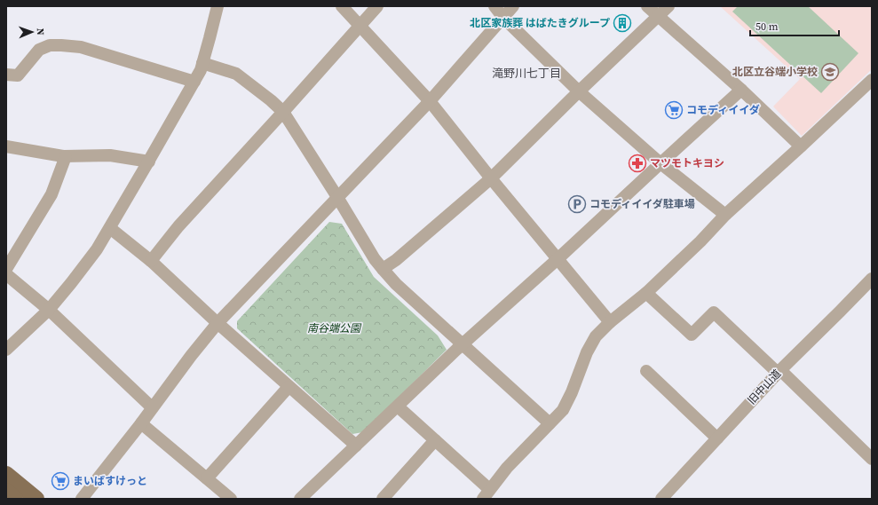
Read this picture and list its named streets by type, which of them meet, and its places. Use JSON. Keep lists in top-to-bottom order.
{
  "streets": {
    "street": ["旧中山道"]
  },
  "districts": ["滝野川七丁目"],
  "parks": ["南谷端公園"],
  "places": {
    "building": ["北区家族葬 はばたきグループ"],
    "school or university": ["北区立谷端小学校"],
    "supermarket": ["コモディイイダ", "まいばすけっと"],
    "pharmacy": ["マツモトキヨシ"],
    "parking": ["コモディイイダ駐車場"]
  },
  "scale_bar": "50 m",
  "north": "right"
}
